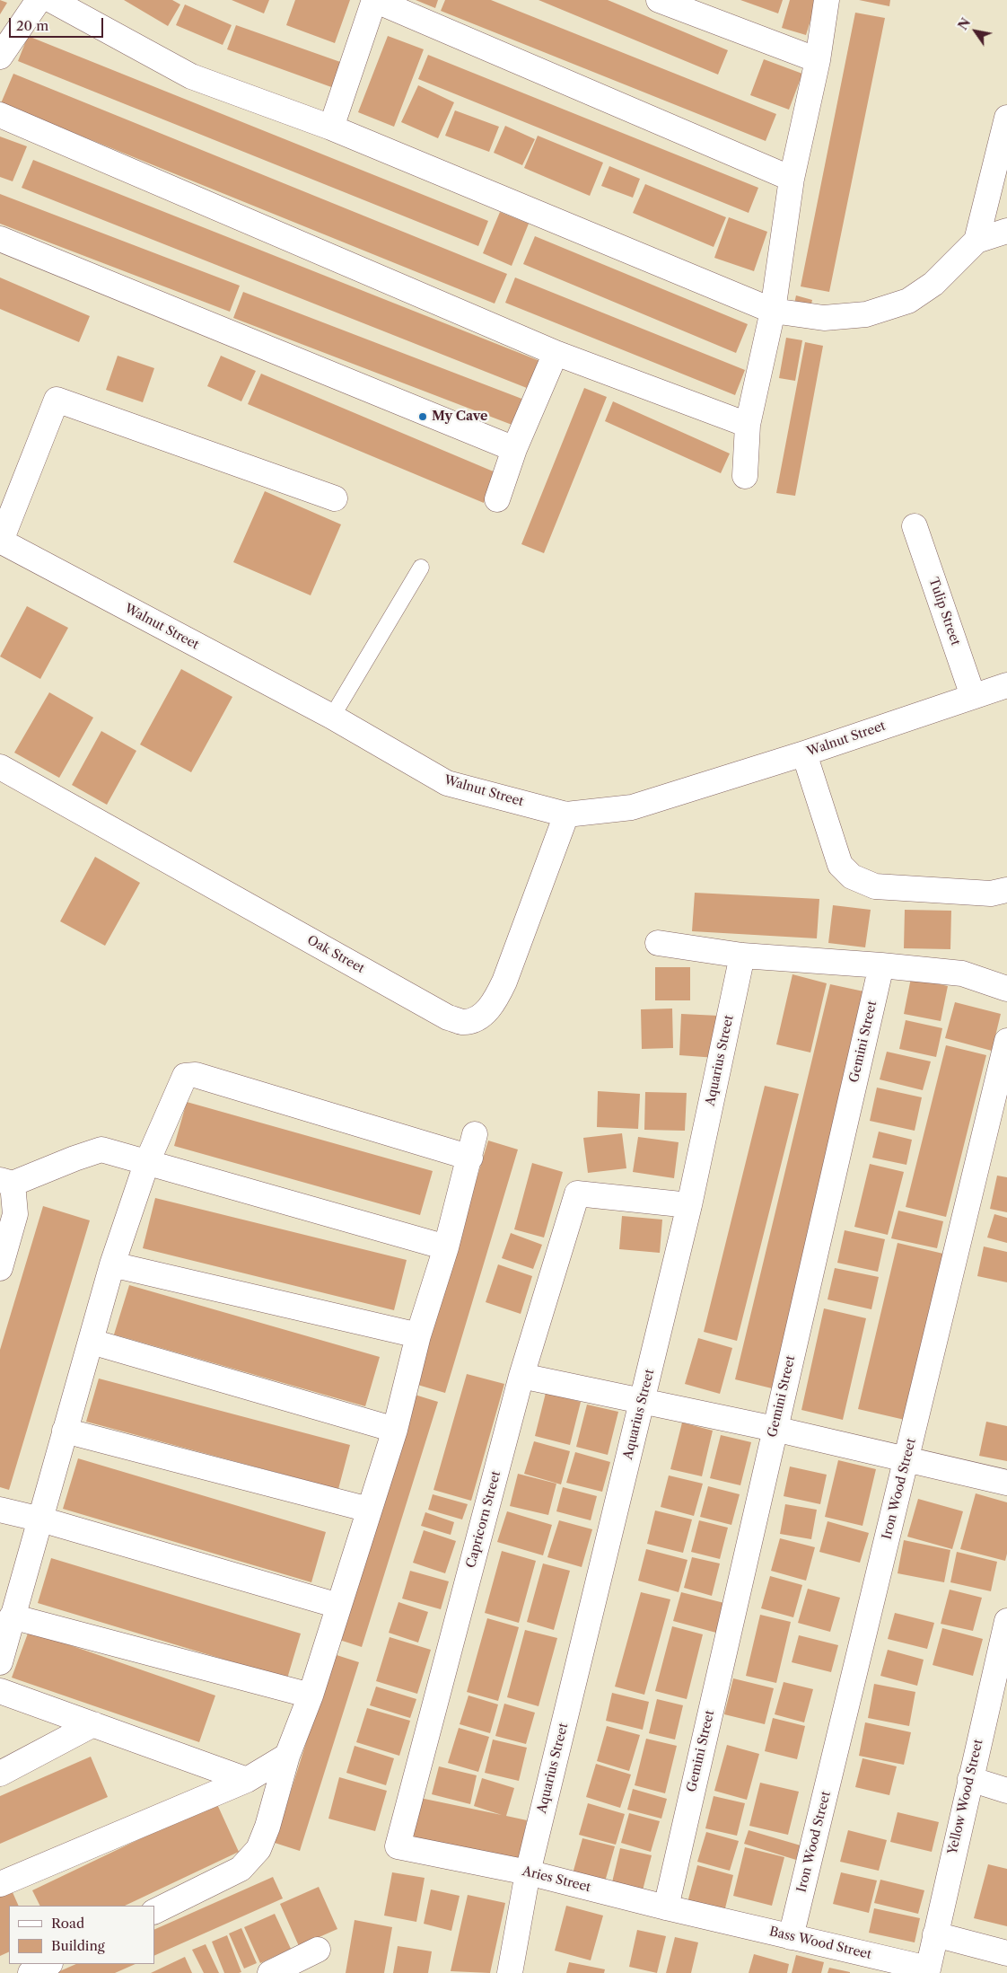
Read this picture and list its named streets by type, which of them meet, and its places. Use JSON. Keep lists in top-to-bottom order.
{
  "streets": {
    "street": [
      "Tulip Street",
      "Walnut Street",
      "Oak Street",
      "Gemini Street",
      "Aquarius Street",
      "Iron Wood Street",
      "Capricorn Street",
      "Yellow Wood Street",
      "Aries Street",
      "Bass Wood Street"
    ]
  },
  "crossings": [
    ["Tulip Street", "Walnut Street"],
    ["Walnut Street", "Oak Street"],
    ["Gemini Street", "Aries Street"],
    ["Aquarius Street", "Capricorn Street"],
    ["Aquarius Street", "Aries Street"],
    ["Iron Wood Street", "Bass Wood Street"],
    ["Capricorn Street", "Aries Street"],
    ["Yellow Wood Street", "Bass Wood Street"],
    ["Aries Street", "Bass Wood Street"]
  ],
  "places": ["My Cave"],
  "legend": ["Road", "Building"],
  "scale_bar": "20 m",
  "north": "top left"
}
